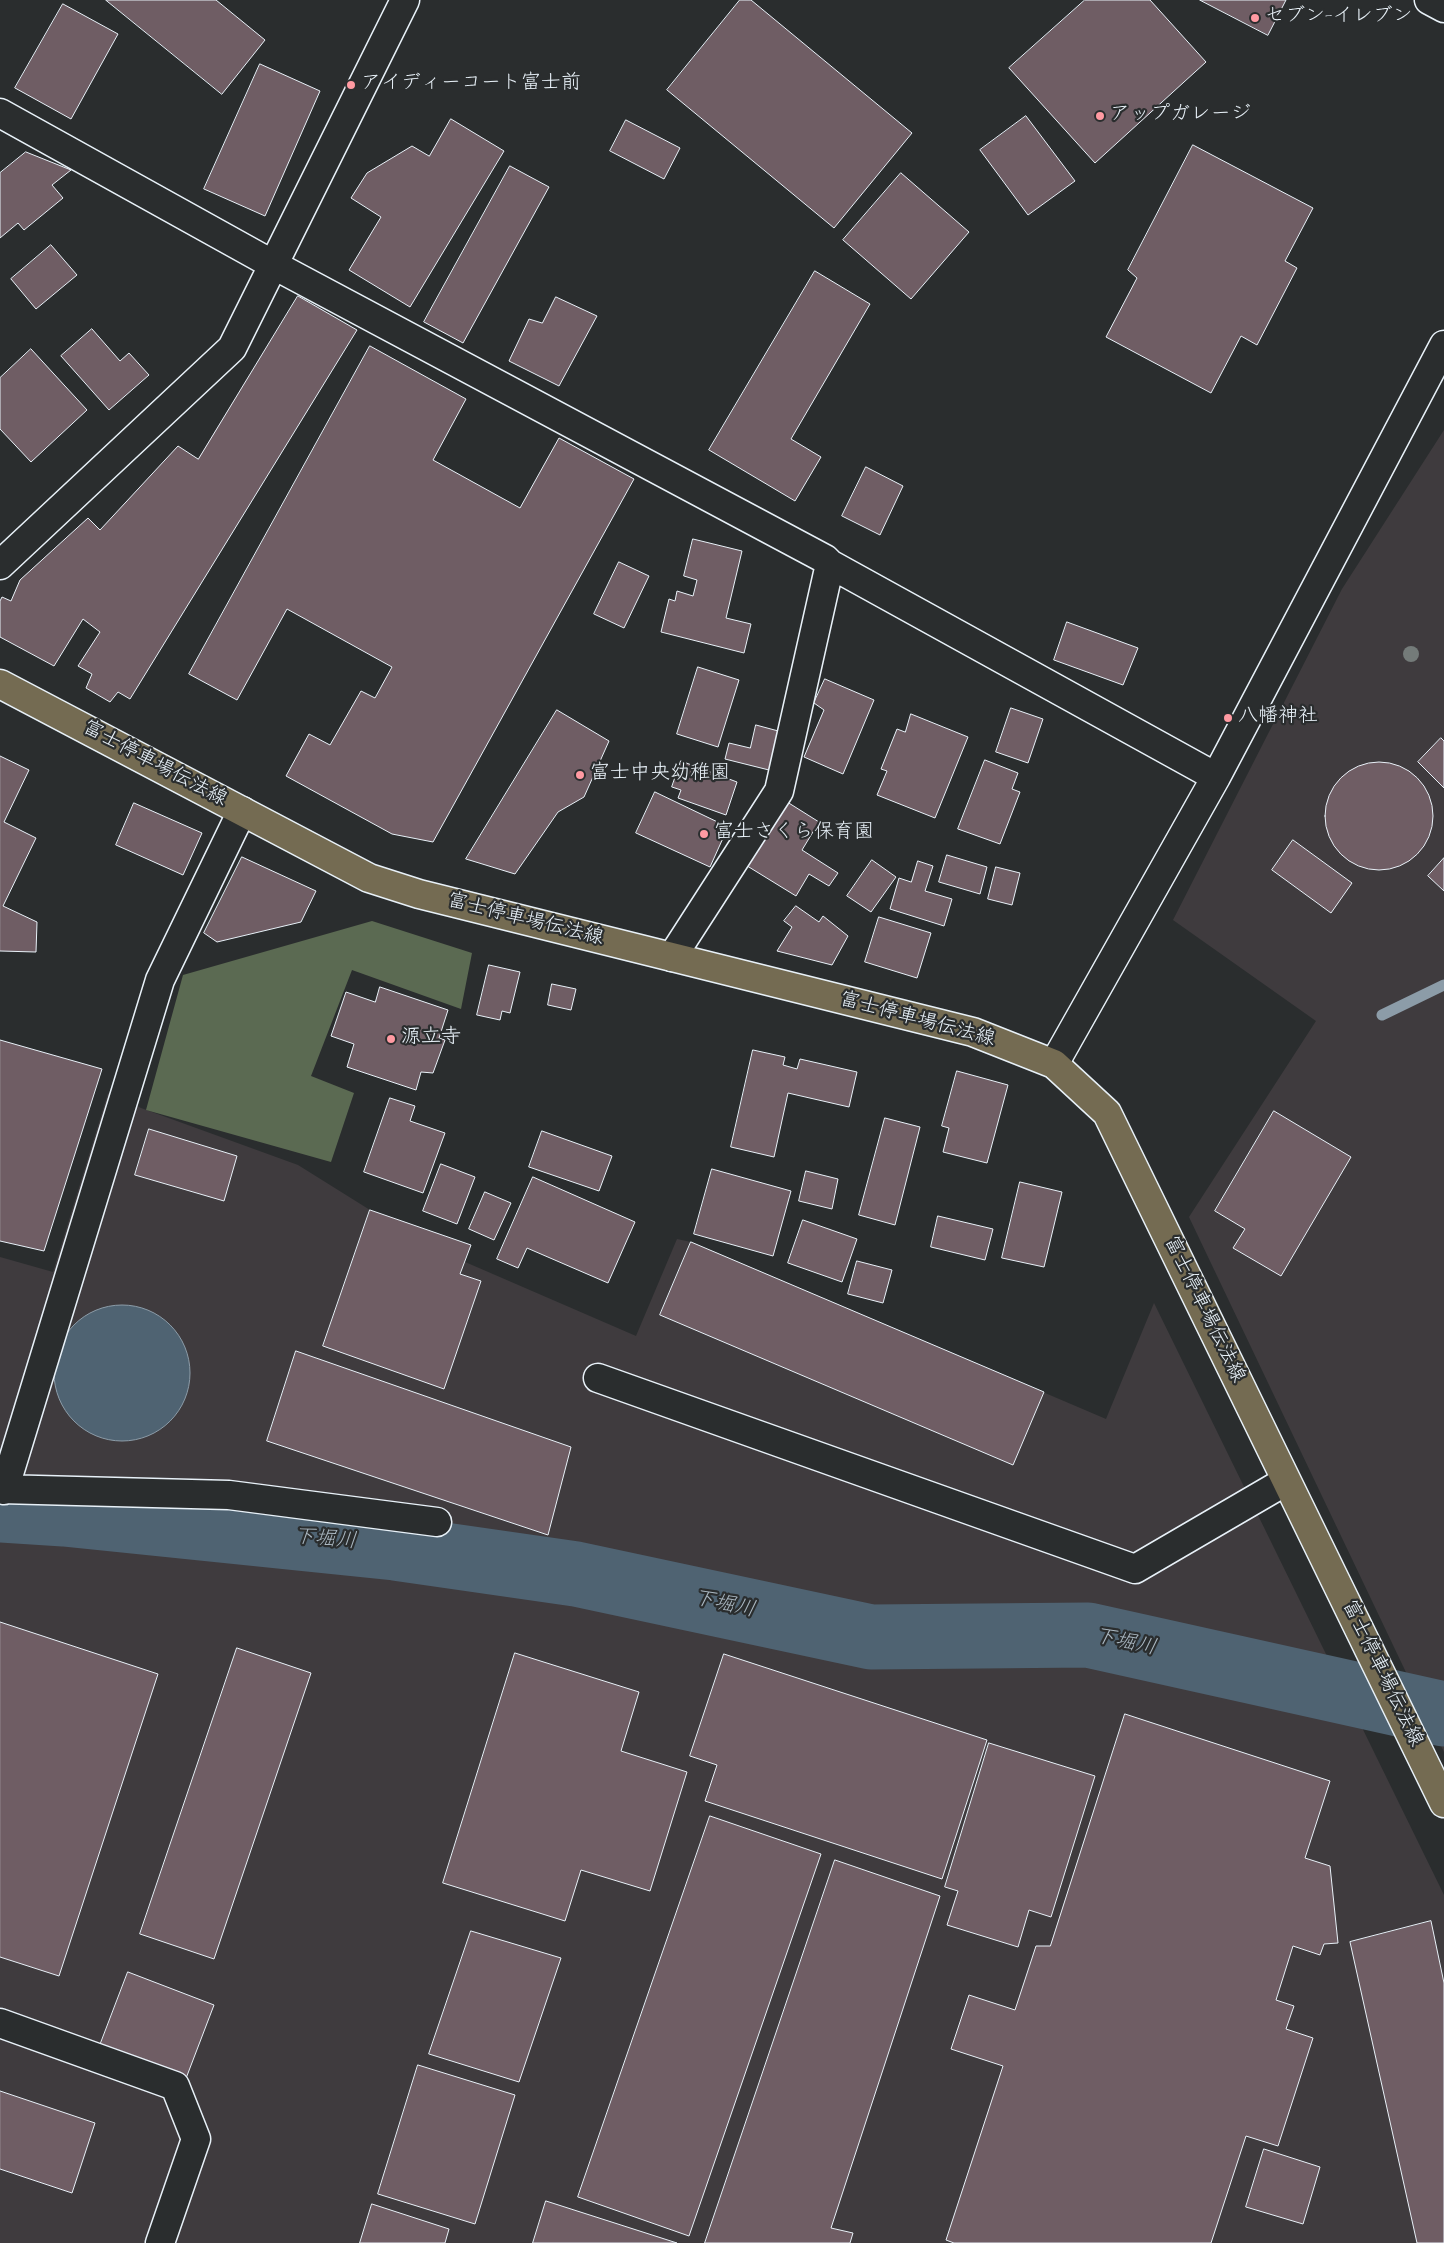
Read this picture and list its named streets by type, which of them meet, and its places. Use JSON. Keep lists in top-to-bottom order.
{
  "streets": {
    "main road": ["富士停車場伝法線"]
  },
  "water": ["下堀川"],
  "places": [
    "セブン-イレブン",
    "アイディーコート富士前",
    "アップガレージ",
    "八幡神社",
    "富士中央幼稚園",
    "富士さくら保育園",
    "源立寺"
  ]
}
